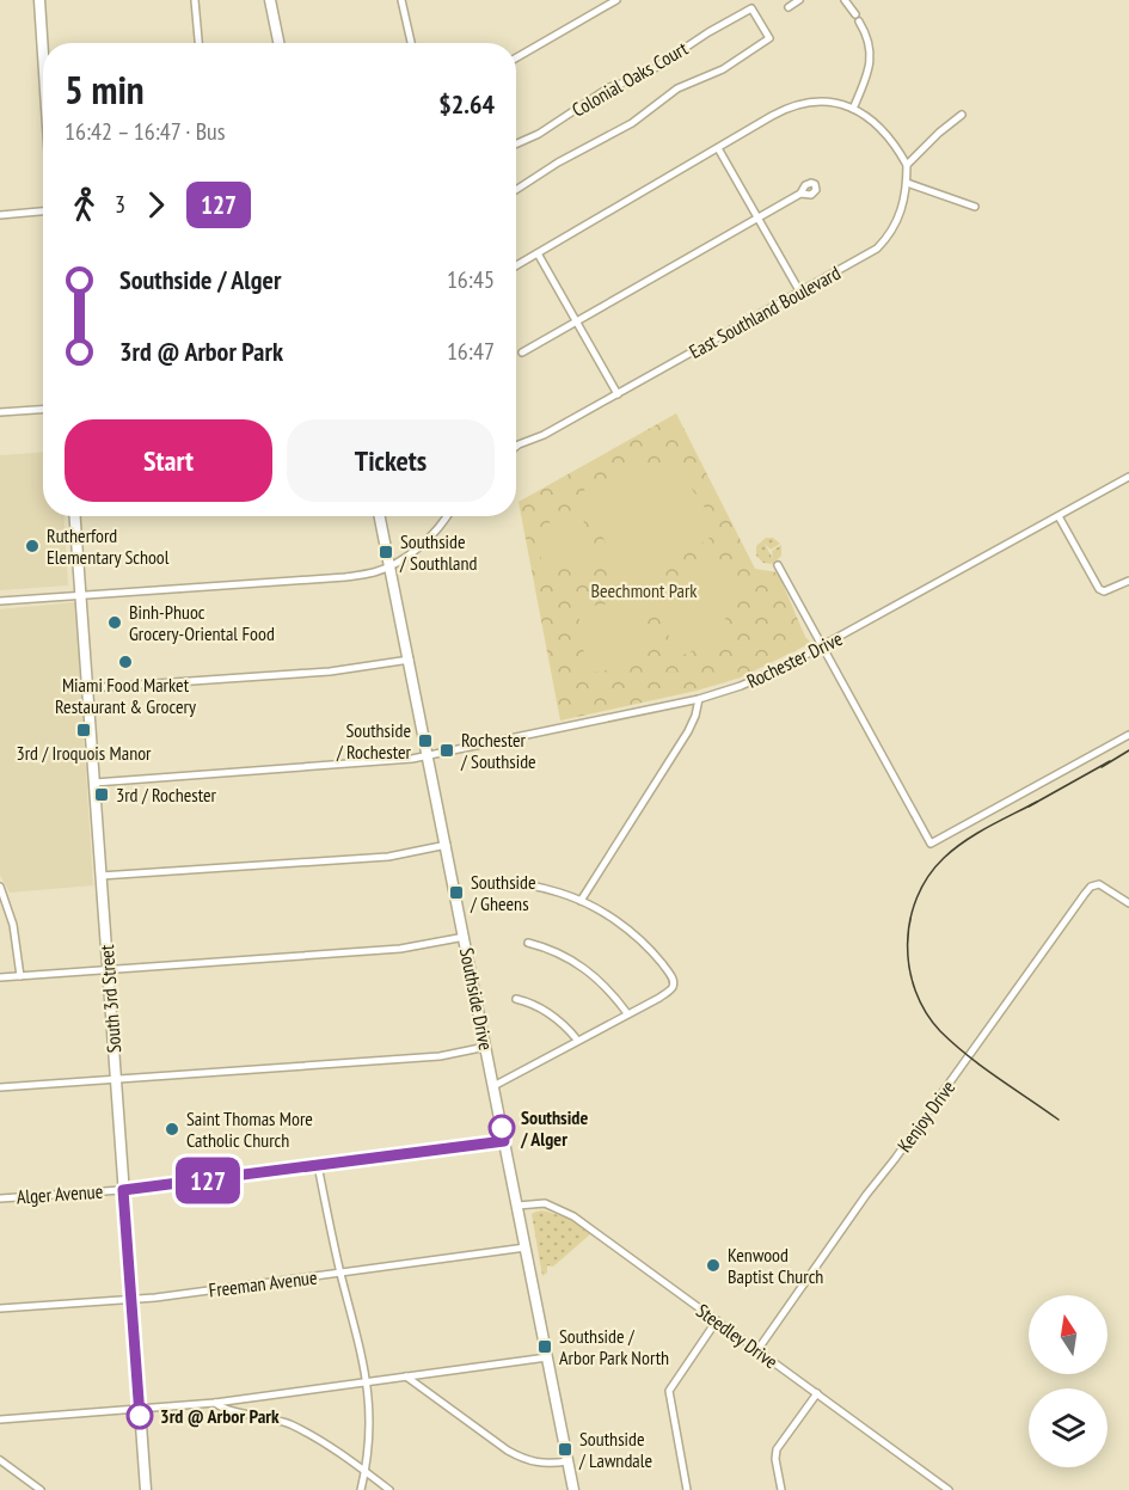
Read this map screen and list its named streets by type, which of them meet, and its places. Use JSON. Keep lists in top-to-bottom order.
{
  "streets": {
    "street": [
      "Colonial Oaks Court",
      "East Southland Boulevard",
      "Rochester Drive",
      "South 3rd Street",
      "Southside Drive",
      "Kenjoy Drive",
      "Alger Avenue",
      "Freeman Avenue",
      "Steedley Drive"
    ]
  },
  "crossings": [
    ["Rochester Drive", "South 3rd Street"],
    ["Rochester Drive", "Southside Drive"],
    ["South 3rd Street", "Alger Avenue"],
    ["South 3rd Street", "Freeman Avenue"],
    ["Southside Drive", "Alger Avenue"],
    ["Southside Drive", "Freeman Avenue"],
    ["Southside Drive", "Steedley Drive"],
    ["Kenjoy Drive", "Steedley Drive"]
  ],
  "parks": ["Beechmont Park"],
  "places": {
    "other": [
      "Rutherford Elementary School",
      "Binh-Phuoc Grocery-Oriental Food",
      "Miami Food Market Restaurant & Grocery",
      "Southside / Alger",
      "Saint Thomas More Catholic Church",
      "Kenwood Baptist Church",
      "3rd @ Arbor Park"
    ],
    "transit": [
      "Southside / Southland",
      "3rd / Iroquois Manor",
      "Southside / Rochester",
      "Rochester / Southside",
      "3rd / Rochester",
      "Southside / Gheens",
      "Southside / Arbor Park North",
      "Southside / Lawndale"
    ]
  },
  "lines": ["bus line 127"],
  "north": "top",
  "page": {
    "on_map": "127",
    "heading": ["5 min", "16:42 – 16:47 · Bus", "$2.64"],
    "legs": ["3", "127"],
    "list": [
      {
        "name": "Southside / Alger",
        "value": "16:45"
      },
      {
        "name": "3rd @ Arbor Park",
        "value": "16:47"
      }
    ],
    "buttons": ["Start", "Tickets"]
  }
}
